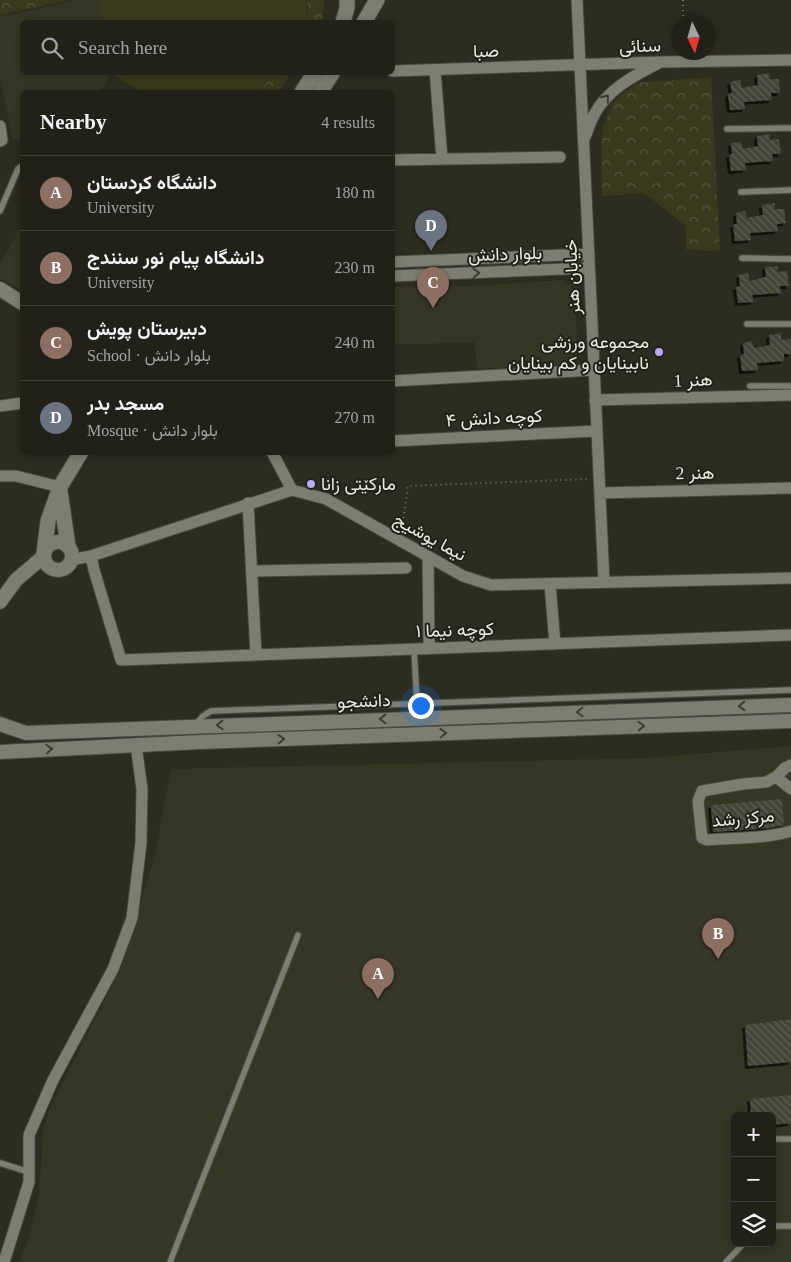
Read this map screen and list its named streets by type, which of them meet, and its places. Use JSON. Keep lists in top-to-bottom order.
{
  "streets": {
    "street": [
      "سنائی",
      "صبا",
      "بلوار دانش",
      "خیابان هنر",
      "هنر 1",
      "کوچه دانش ۴",
      "هنر 2",
      "نیما یوشیج",
      "کوچه نیما ۱",
      "دانشجو",
      "مرکز رشد"
    ]
  },
  "crossings": [
    ["سنائی", "صبا"],
    ["سنائی", "خیابان هنر"],
    ["صبا", "خیابان هنر"],
    ["بلوار دانش", "خیابان هنر"],
    ["خیابان هنر", "هنر 1"],
    ["خیابان هنر", "کوچه دانش ۴"],
    ["خیابان هنر", "هنر 2"],
    ["خیابان هنر", "نیما یوشیج"]
  ],
  "places": ["مجموعه ورزشی نابینایان و کم بینایان", "مارکێتی زانا"],
  "north": "bottom",
  "page": {
    "search": "Search here",
    "heading": ["Nearby", "4 results"],
    "list": [
      {
        "mark": "A",
        "name": "دانشگاه کردستان",
        "note": "University",
        "value": "180 m"
      },
      {
        "mark": "B",
        "name": "دانشگاه پیام نور سنندج",
        "note": "University",
        "value": "230 m"
      },
      {
        "mark": "C",
        "name": "دبیرستان پویش",
        "note": "School · بلوار دانش",
        "value": "240 m"
      },
      {
        "mark": "D",
        "name": "مسجد بدر",
        "note": "Mosque · بلوار دانش",
        "value": "270 m"
      }
    ],
    "pins": [
      "D",
      "C",
      "B",
      "A"
    ],
    "map_buttons": ["+", "−"]
  }
}
